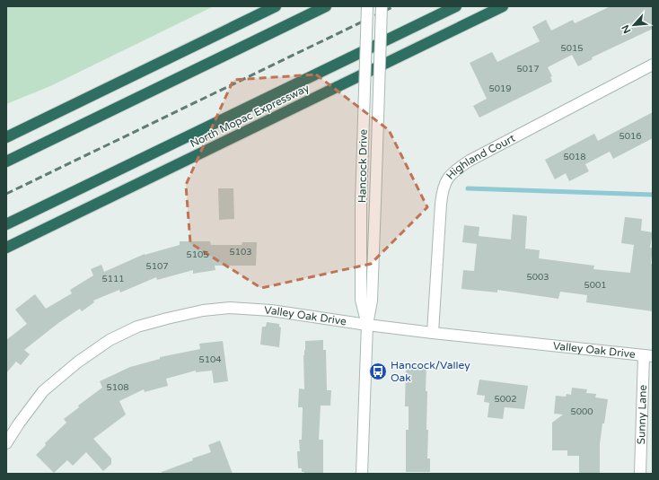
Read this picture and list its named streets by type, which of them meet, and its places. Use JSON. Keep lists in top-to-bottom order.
{
  "streets": {
    "highway": ["North Mopac Expressway"],
    "street": [
      "Highland Court",
      "Hancock Drive",
      "Valley Oak Drive",
      "Sunny Lane"
    ]
  },
  "crossings": [
    ["Highland Court", "Valley Oak Drive"],
    ["Hancock Drive", "Valley Oak Drive"],
    ["Valley Oak Drive", "Sunny Lane"]
  ],
  "places": {
    "bus stop": ["Hancock/Valley Oak"]
  },
  "house_numbers": [
    "5015",
    "5017",
    "5019",
    "5016",
    "5018",
    "5103",
    "5105",
    "5107",
    "5003",
    "5111",
    "5001",
    "5104",
    "5108",
    "5002",
    "5000"
  ],
  "north": "bottom left"
}
